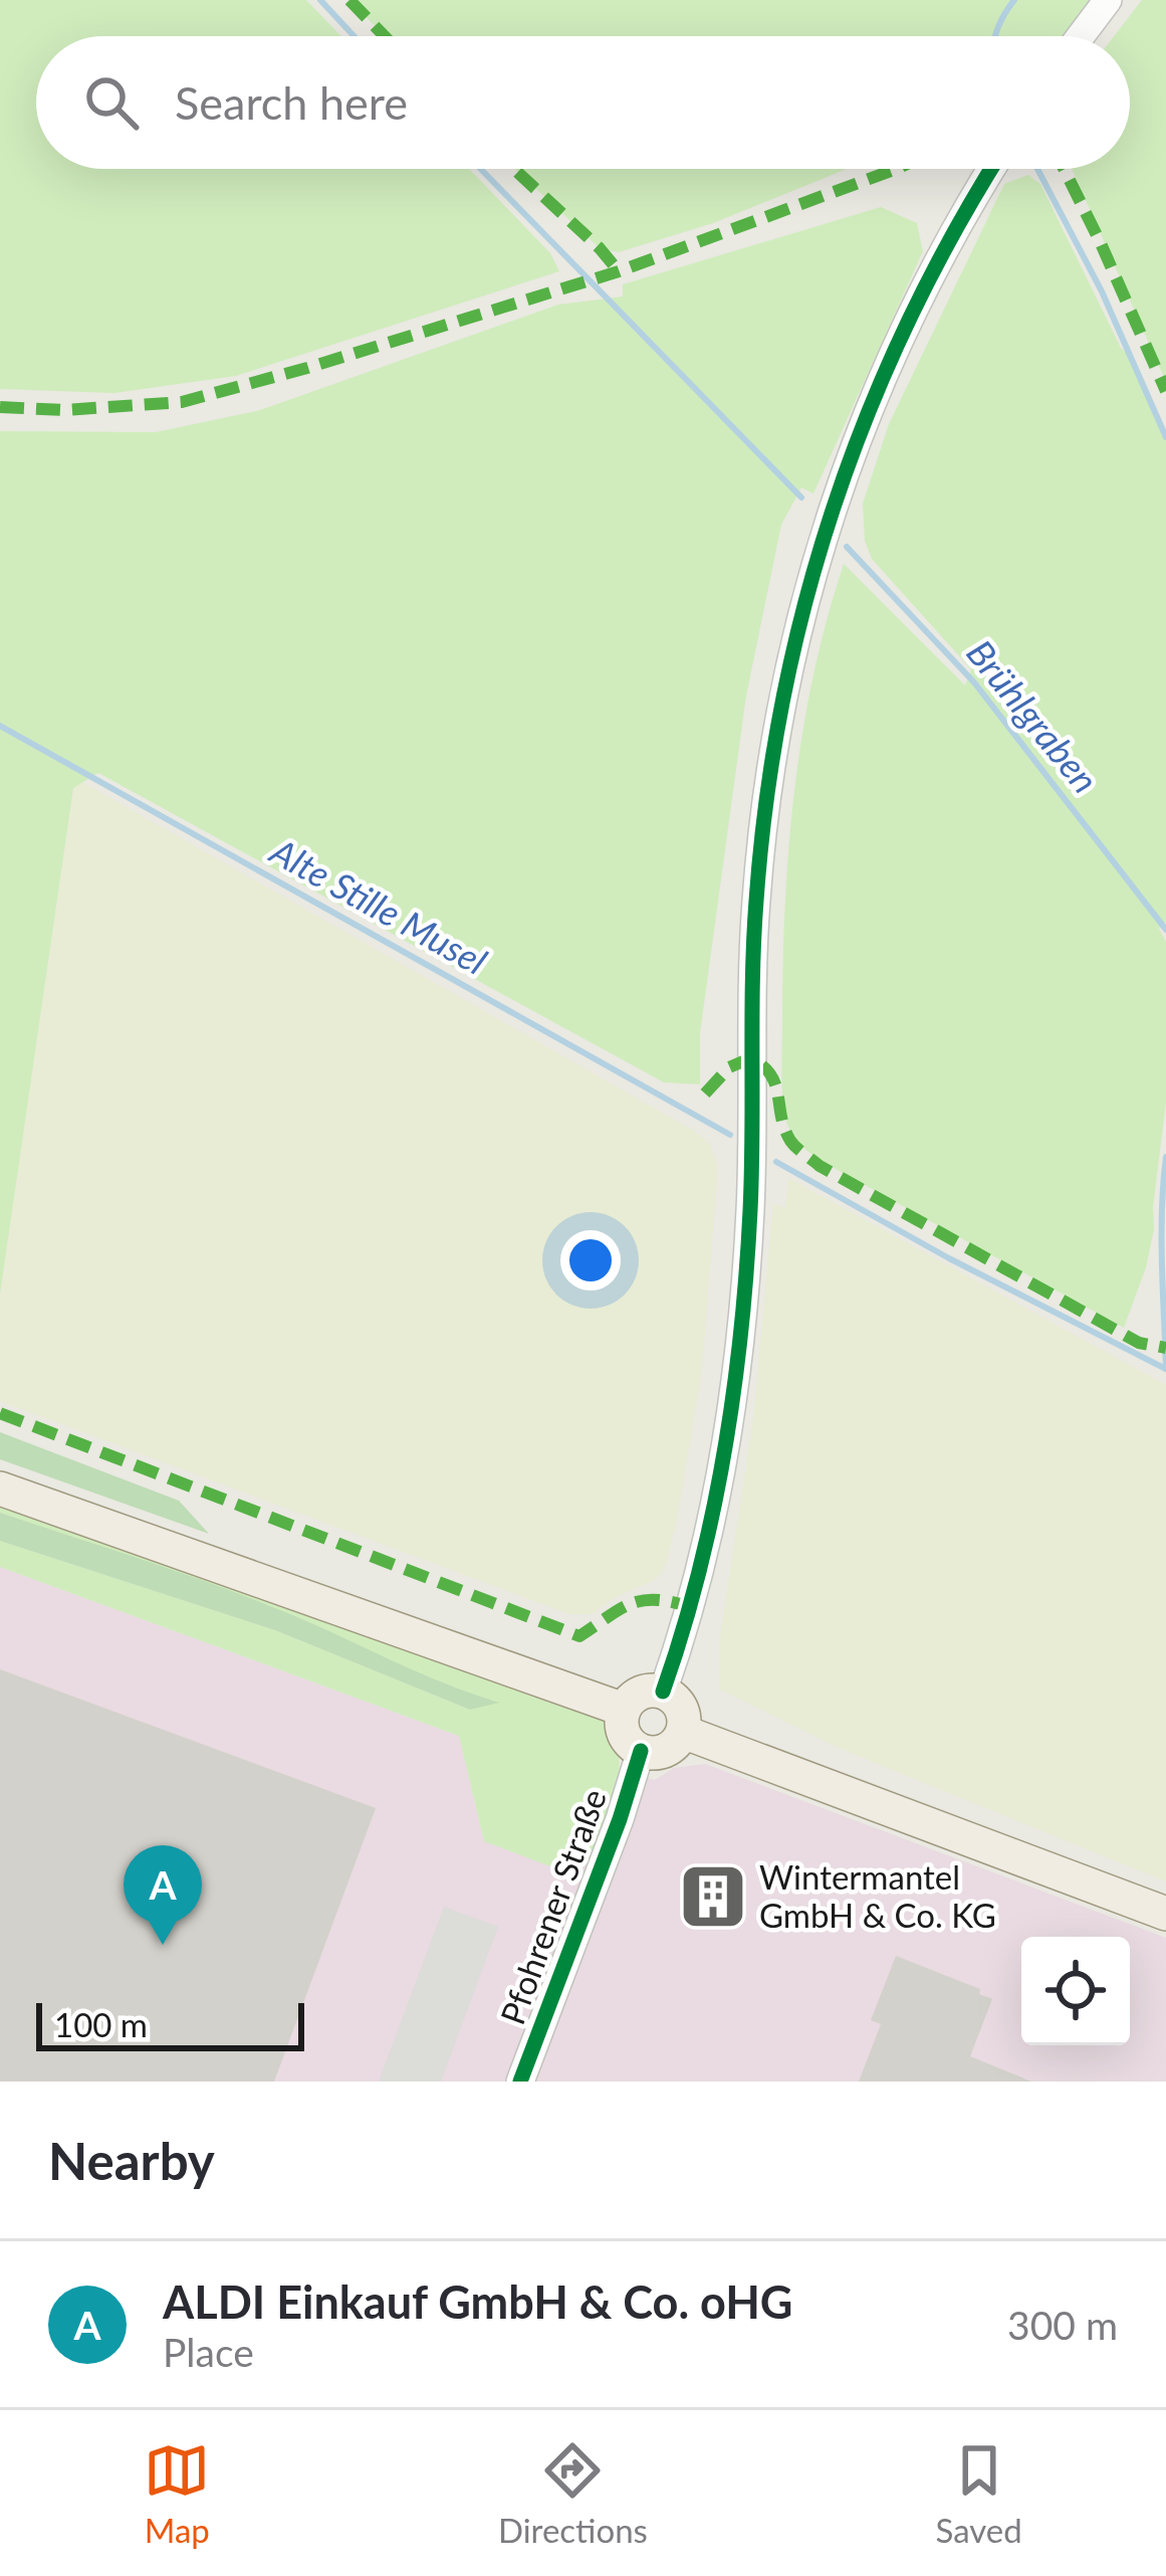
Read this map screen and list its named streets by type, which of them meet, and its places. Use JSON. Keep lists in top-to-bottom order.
{
  "streets": {
    "street": ["Pfohrener Straße"]
  },
  "water": ["Brühlgraben", "Alte Stille Musel"],
  "places": {
    "building": ["Wintermantel GmbH & Co. KG"]
  },
  "scale_bar": "100 m",
  "page": {
    "search": "Search here",
    "pins": "A",
    "scale": "100 m",
    "heading": "Nearby",
    "list": [
      {
        "mark": "A",
        "name": "ALDI Einkauf GmbH & Co. oHG",
        "note": "Place",
        "value": "300 m"
      }
    ],
    "nav": ["Map", "Directions", "Saved"]
  }
}
